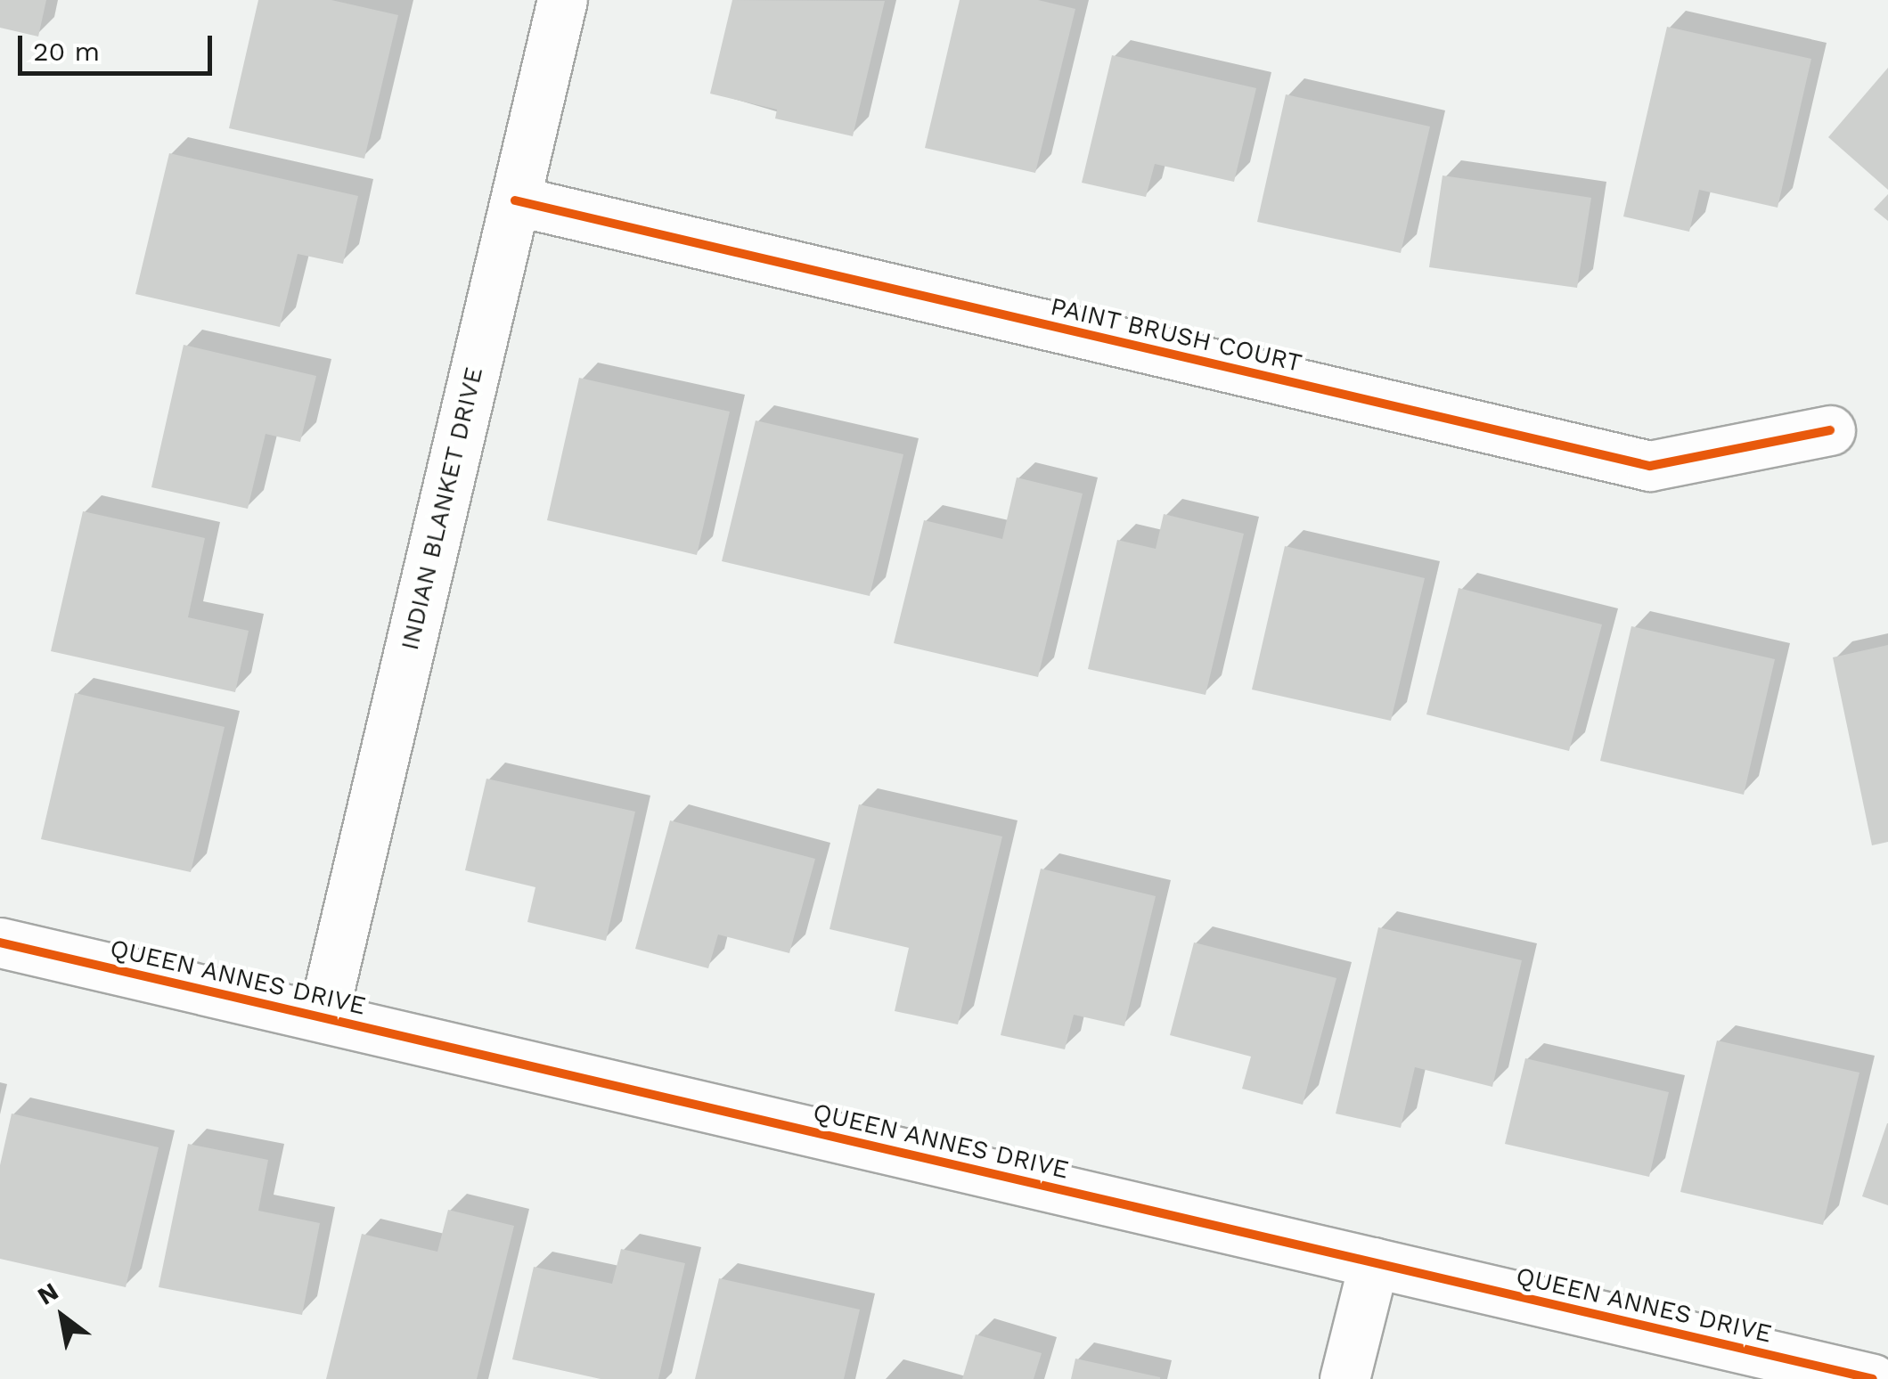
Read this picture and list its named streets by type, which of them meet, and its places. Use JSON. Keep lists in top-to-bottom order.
{
  "streets": {
    "street": ["PAINT BRUSH COURT", "INDIAN BLANKET DRIVE", "QUEEN ANNES DRIVE"]
  },
  "crossings": [
    ["PAINT BRUSH COURT", "INDIAN BLANKET DRIVE"],
    ["INDIAN BLANKET DRIVE", "QUEEN ANNES DRIVE"]
  ],
  "scale_bar": "20 m",
  "north": "top left"
}
